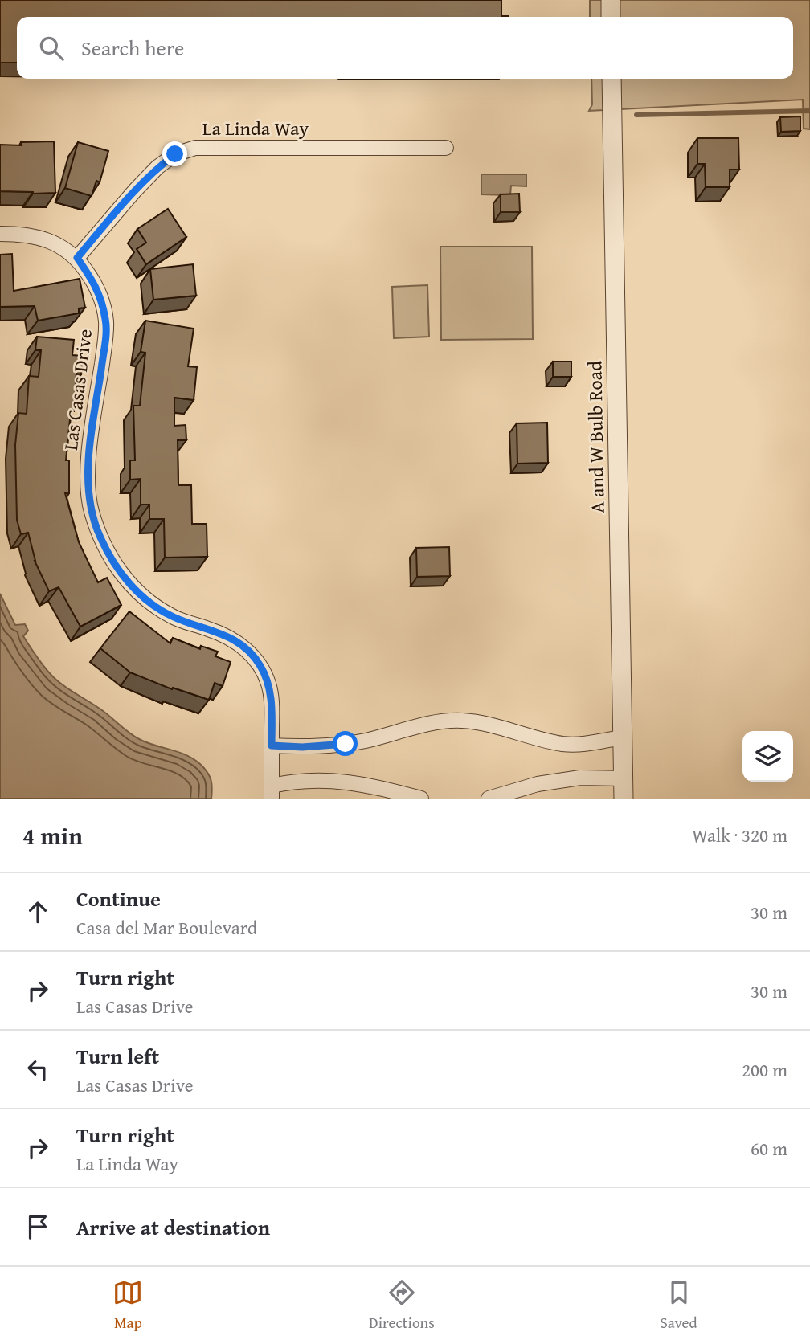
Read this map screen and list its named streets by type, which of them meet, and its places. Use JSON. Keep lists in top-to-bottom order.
{
  "streets": {
    "street": ["La Linda Way", "Las Casas Drive", "A and W Bulb Road"]
  },
  "crossings": [
    ["La Linda Way", "Las Casas Drive"]
  ],
  "page": {
    "search": "Search here",
    "heading": ["4 min", "Walk · 320 m"],
    "list": [
      ["Continue", "Casa del Mar Boulevard", "30 m"],
      ["Turn right", "Las Casas Drive", "30 m"],
      ["Turn left", "Las Casas Drive", "200 m"],
      ["Turn right", "La Linda Way", "60 m"],
      "Arrive at destination"
    ],
    "nav": ["Map", "Directions", "Saved"]
  }
}
